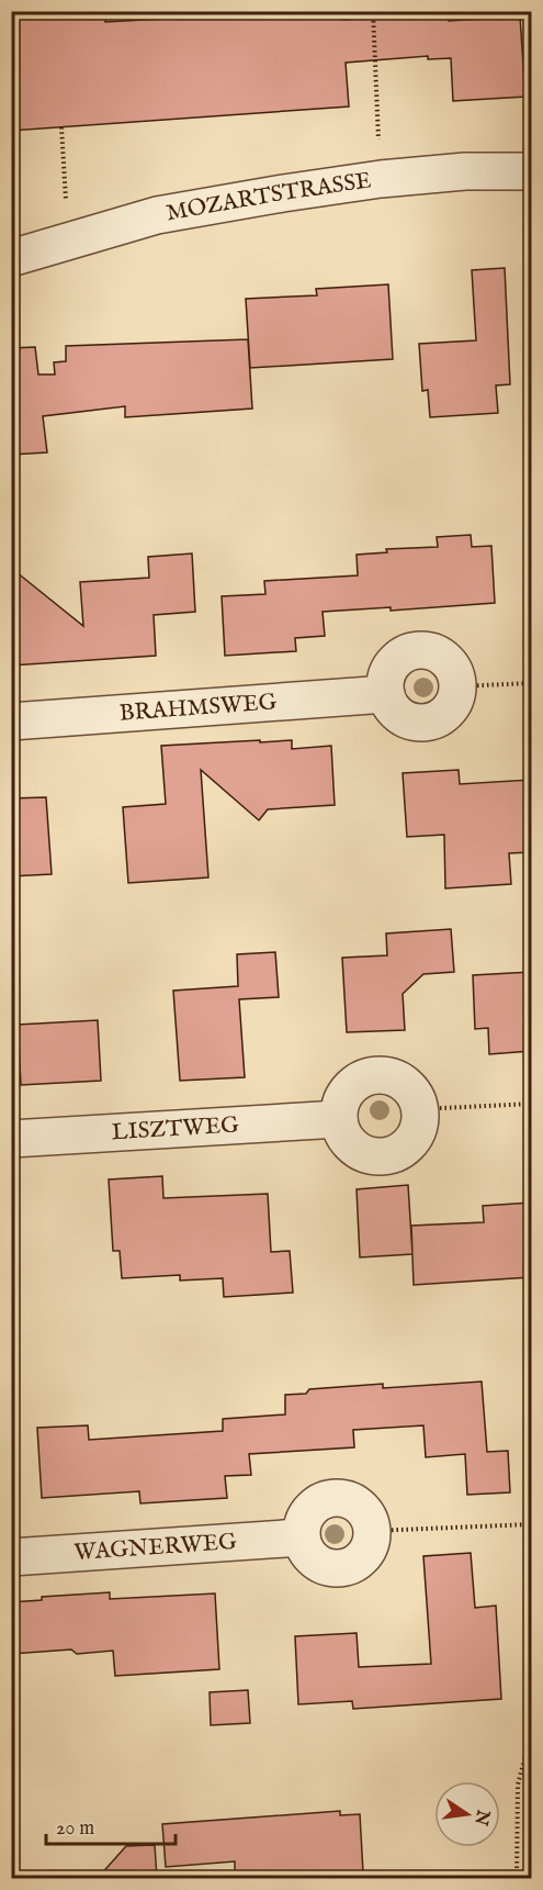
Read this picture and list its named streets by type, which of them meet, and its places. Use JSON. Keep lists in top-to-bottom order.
{
  "streets": {
    "street": [
      "MOZARTSTRASSE",
      "BRAHMSWEG",
      "LISZTWEG",
      "WAGNERWEG"
    ]
  },
  "scale_bar": "20 m",
  "north": "right"
}
